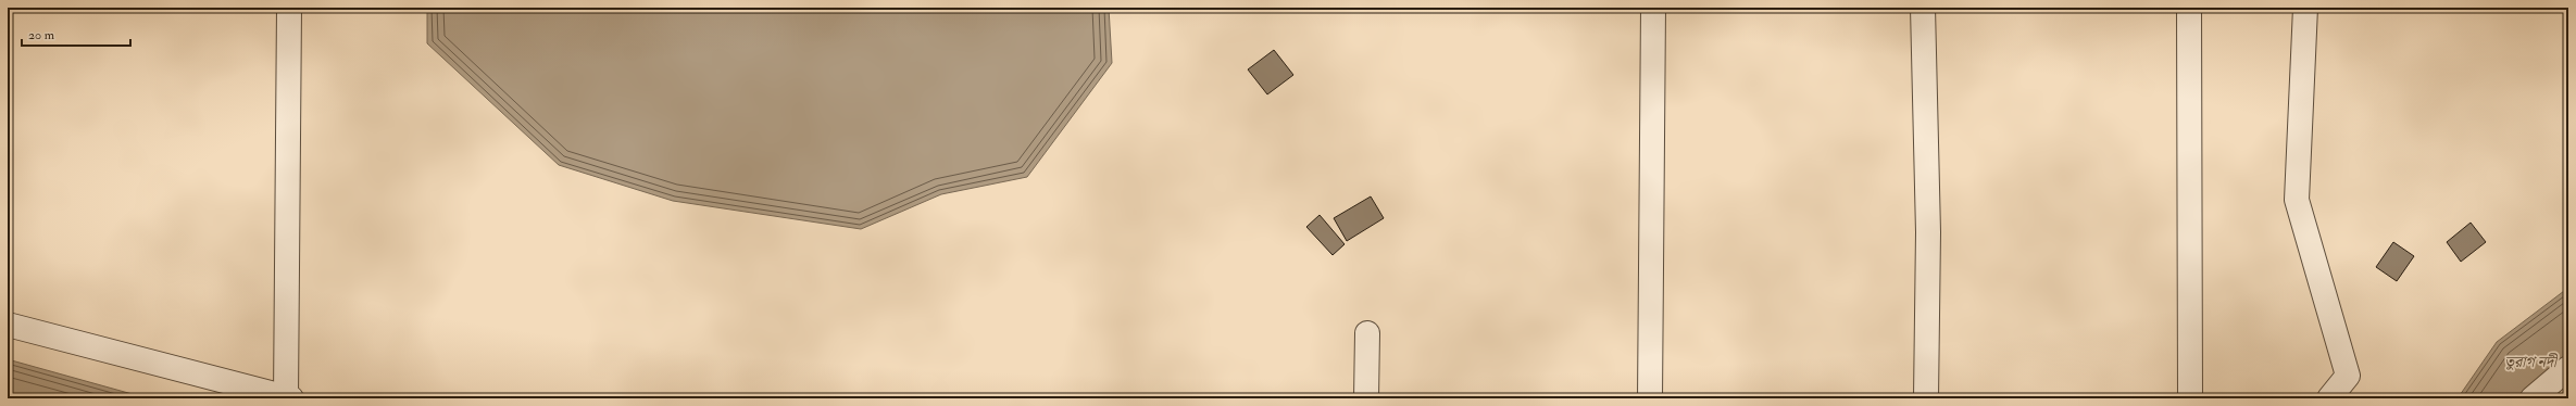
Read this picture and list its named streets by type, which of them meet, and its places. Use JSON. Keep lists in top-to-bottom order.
{
  "water": ["তুরাগ নদী"],
  "scale_bar": "20 m"
}
